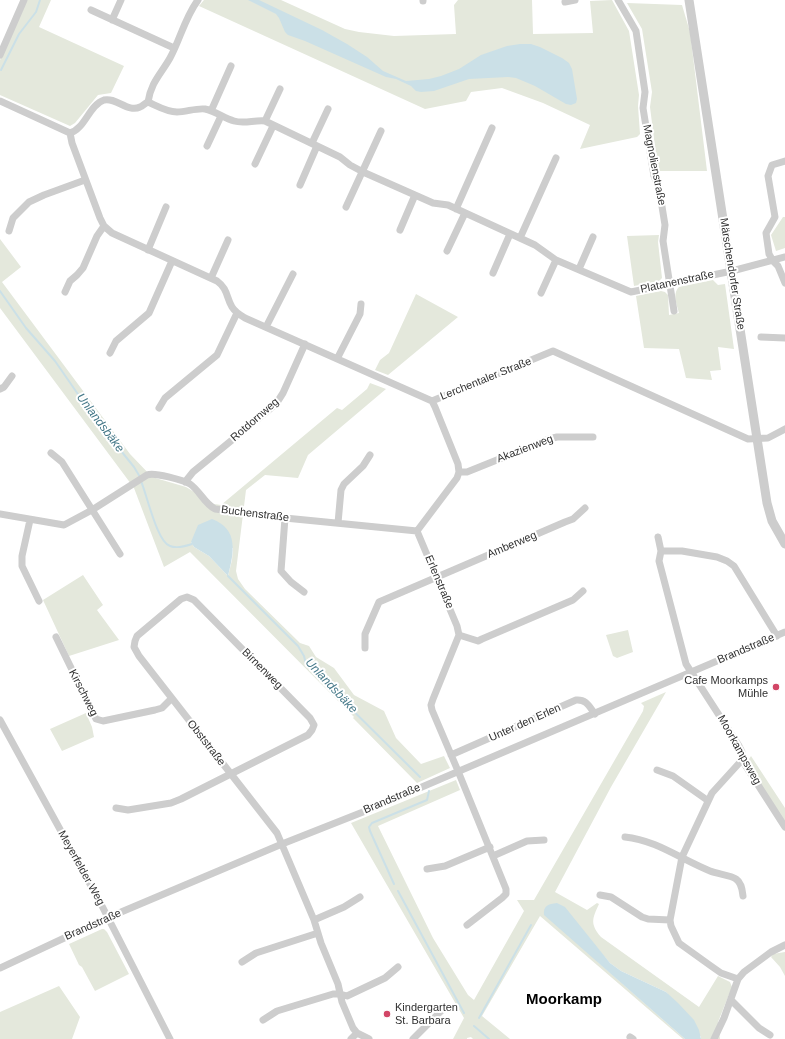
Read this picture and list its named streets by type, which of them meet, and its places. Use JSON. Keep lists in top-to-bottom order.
{
  "streets": {
    "street": [
      "Magnolienstraße",
      "Märschendorfer Straße",
      "Platanenstraße",
      "Lerchentaler Straße",
      "Rotdornweg",
      "Akazienweg",
      "Buchenstraße",
      "Amberweg",
      "Erlenstraße",
      "Brandstraße",
      "Birnenweg",
      "Kirschweg",
      "Unter den Erlen",
      "Obststraße",
      "Moorkampsweg",
      "Meyerfelder Weg"
    ]
  },
  "crossings": [
    ["Magnolienstraße", "Platanenstraße"],
    ["Märschendorfer Straße", "Platanenstraße"],
    ["Märschendorfer Straße", "Lerchentaler Straße"],
    ["Lerchentaler Straße", "Rotdornweg"],
    ["Rotdornweg", "Buchenstraße"],
    ["Buchenstraße", "Erlenstraße"],
    ["Amberweg", "Erlenstraße"],
    ["Brandstraße", "Unter den Erlen"],
    ["Brandstraße", "Obststraße"],
    ["Brandstraße", "Moorkampsweg"],
    ["Brandstraße", "Meyerfelder Weg"],
    ["Birnenweg", "Obststraße"],
    ["Kirschweg", "Obststraße"]
  ],
  "districts": ["Moorkamp"],
  "water": ["Unlandsbäke"],
  "places": ["Cafe Moorkamps Mühle", "Kindergarten St. Barbara"]
}
